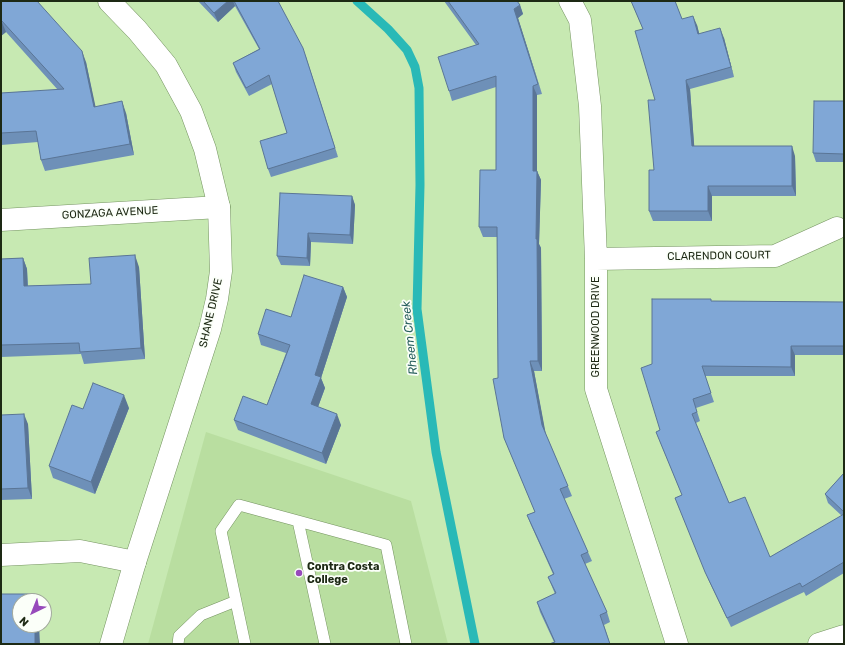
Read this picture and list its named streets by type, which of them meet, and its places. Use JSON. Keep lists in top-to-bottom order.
{
  "streets": {
    "street": [
      "GONZAGA AVENUE",
      "CLARENDON COURT",
      "SHANE DRIVE",
      "GREENWOOD DRIVE"
    ]
  },
  "crossings": [
    ["GONZAGA AVENUE", "SHANE DRIVE"],
    ["CLARENDON COURT", "GREENWOOD DRIVE"]
  ],
  "water": ["Rheem Creek"],
  "places": ["Contra Costa College"],
  "north": "bottom left"
}
